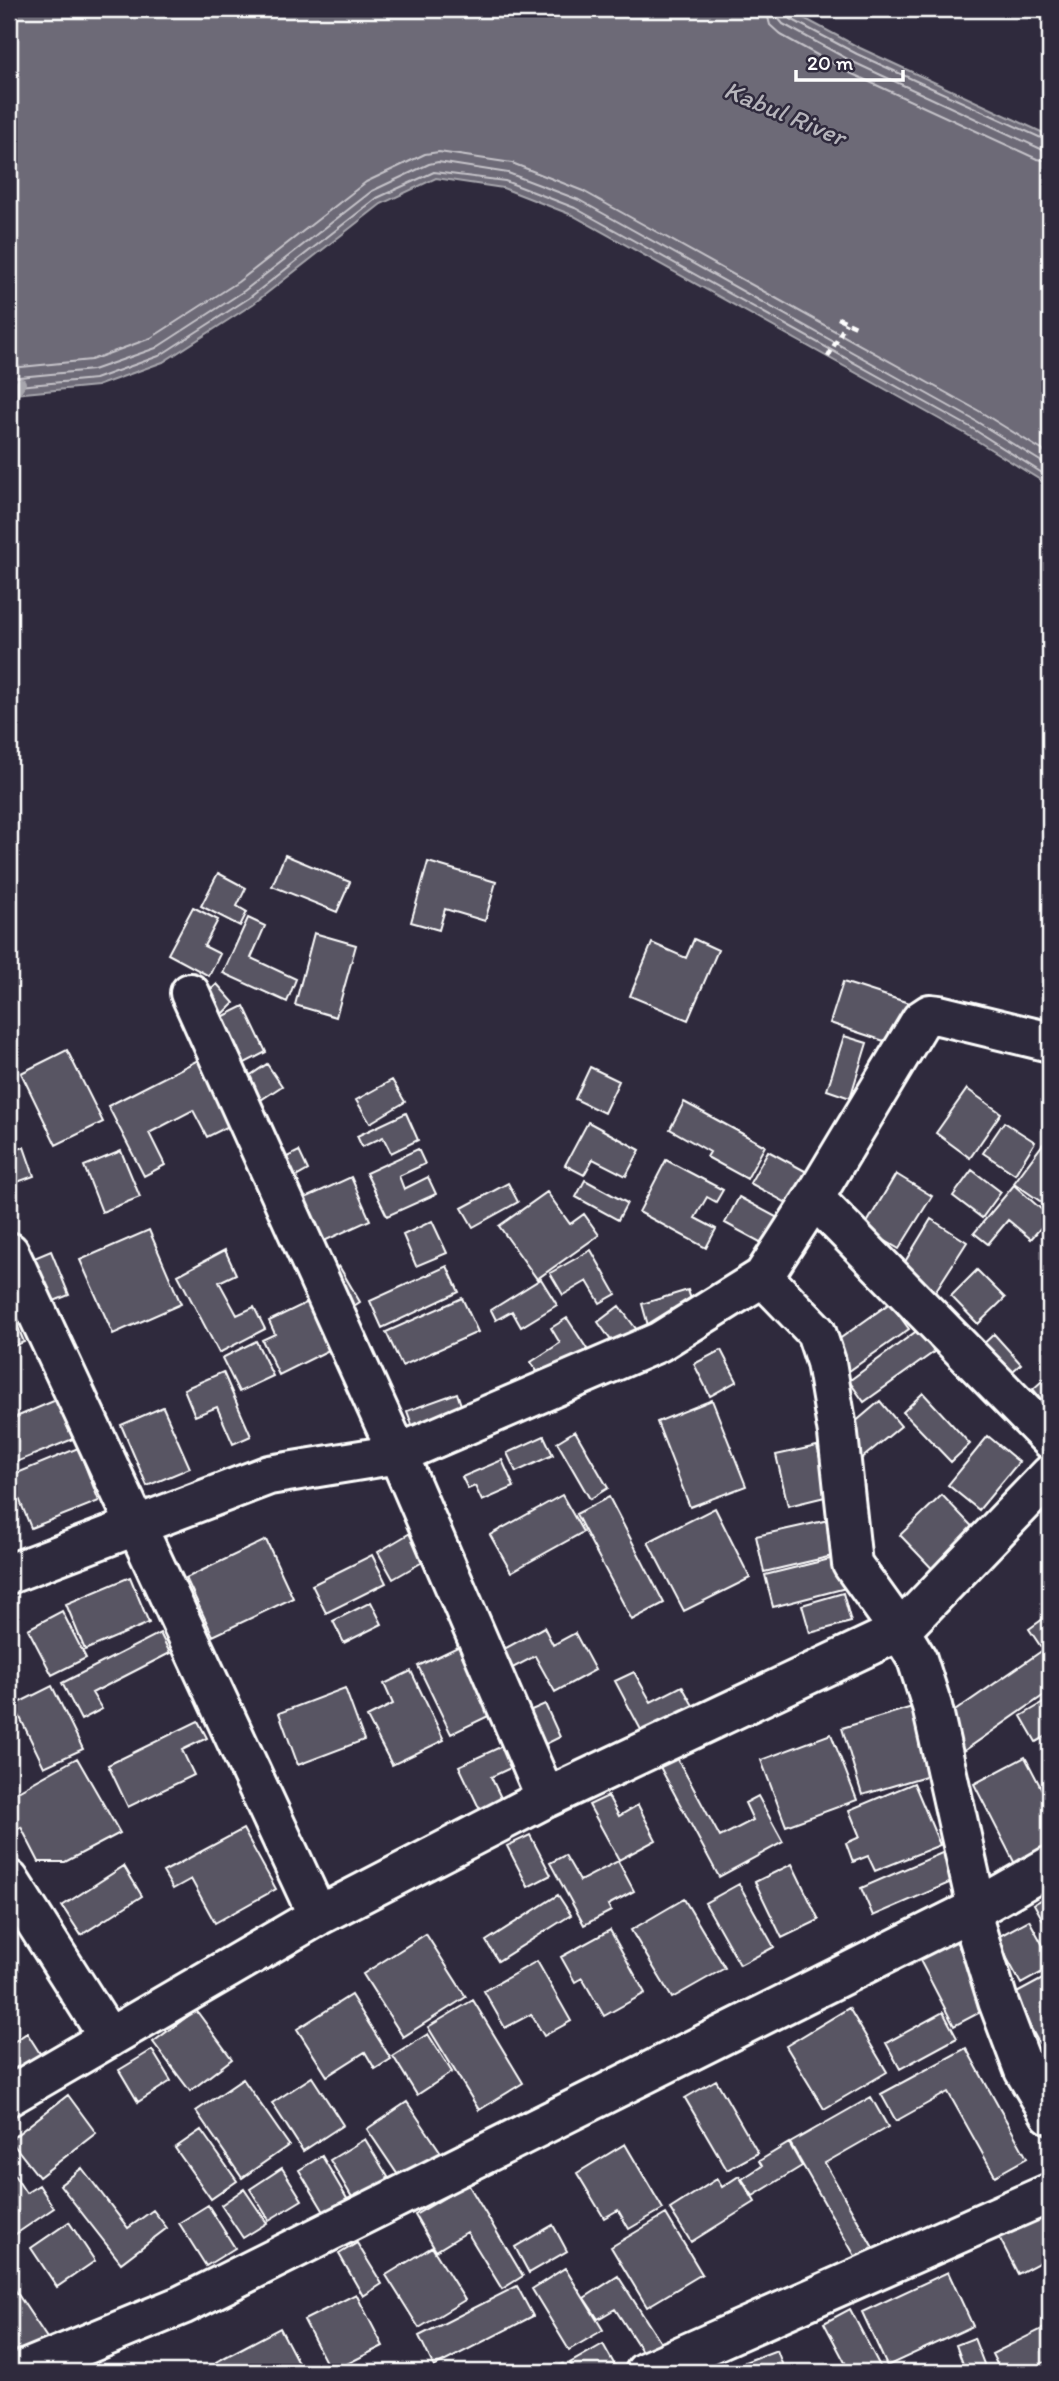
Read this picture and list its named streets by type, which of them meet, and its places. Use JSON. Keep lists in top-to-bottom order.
{
  "water": ["Kabul River"],
  "scale_bar": "20 m"
}
